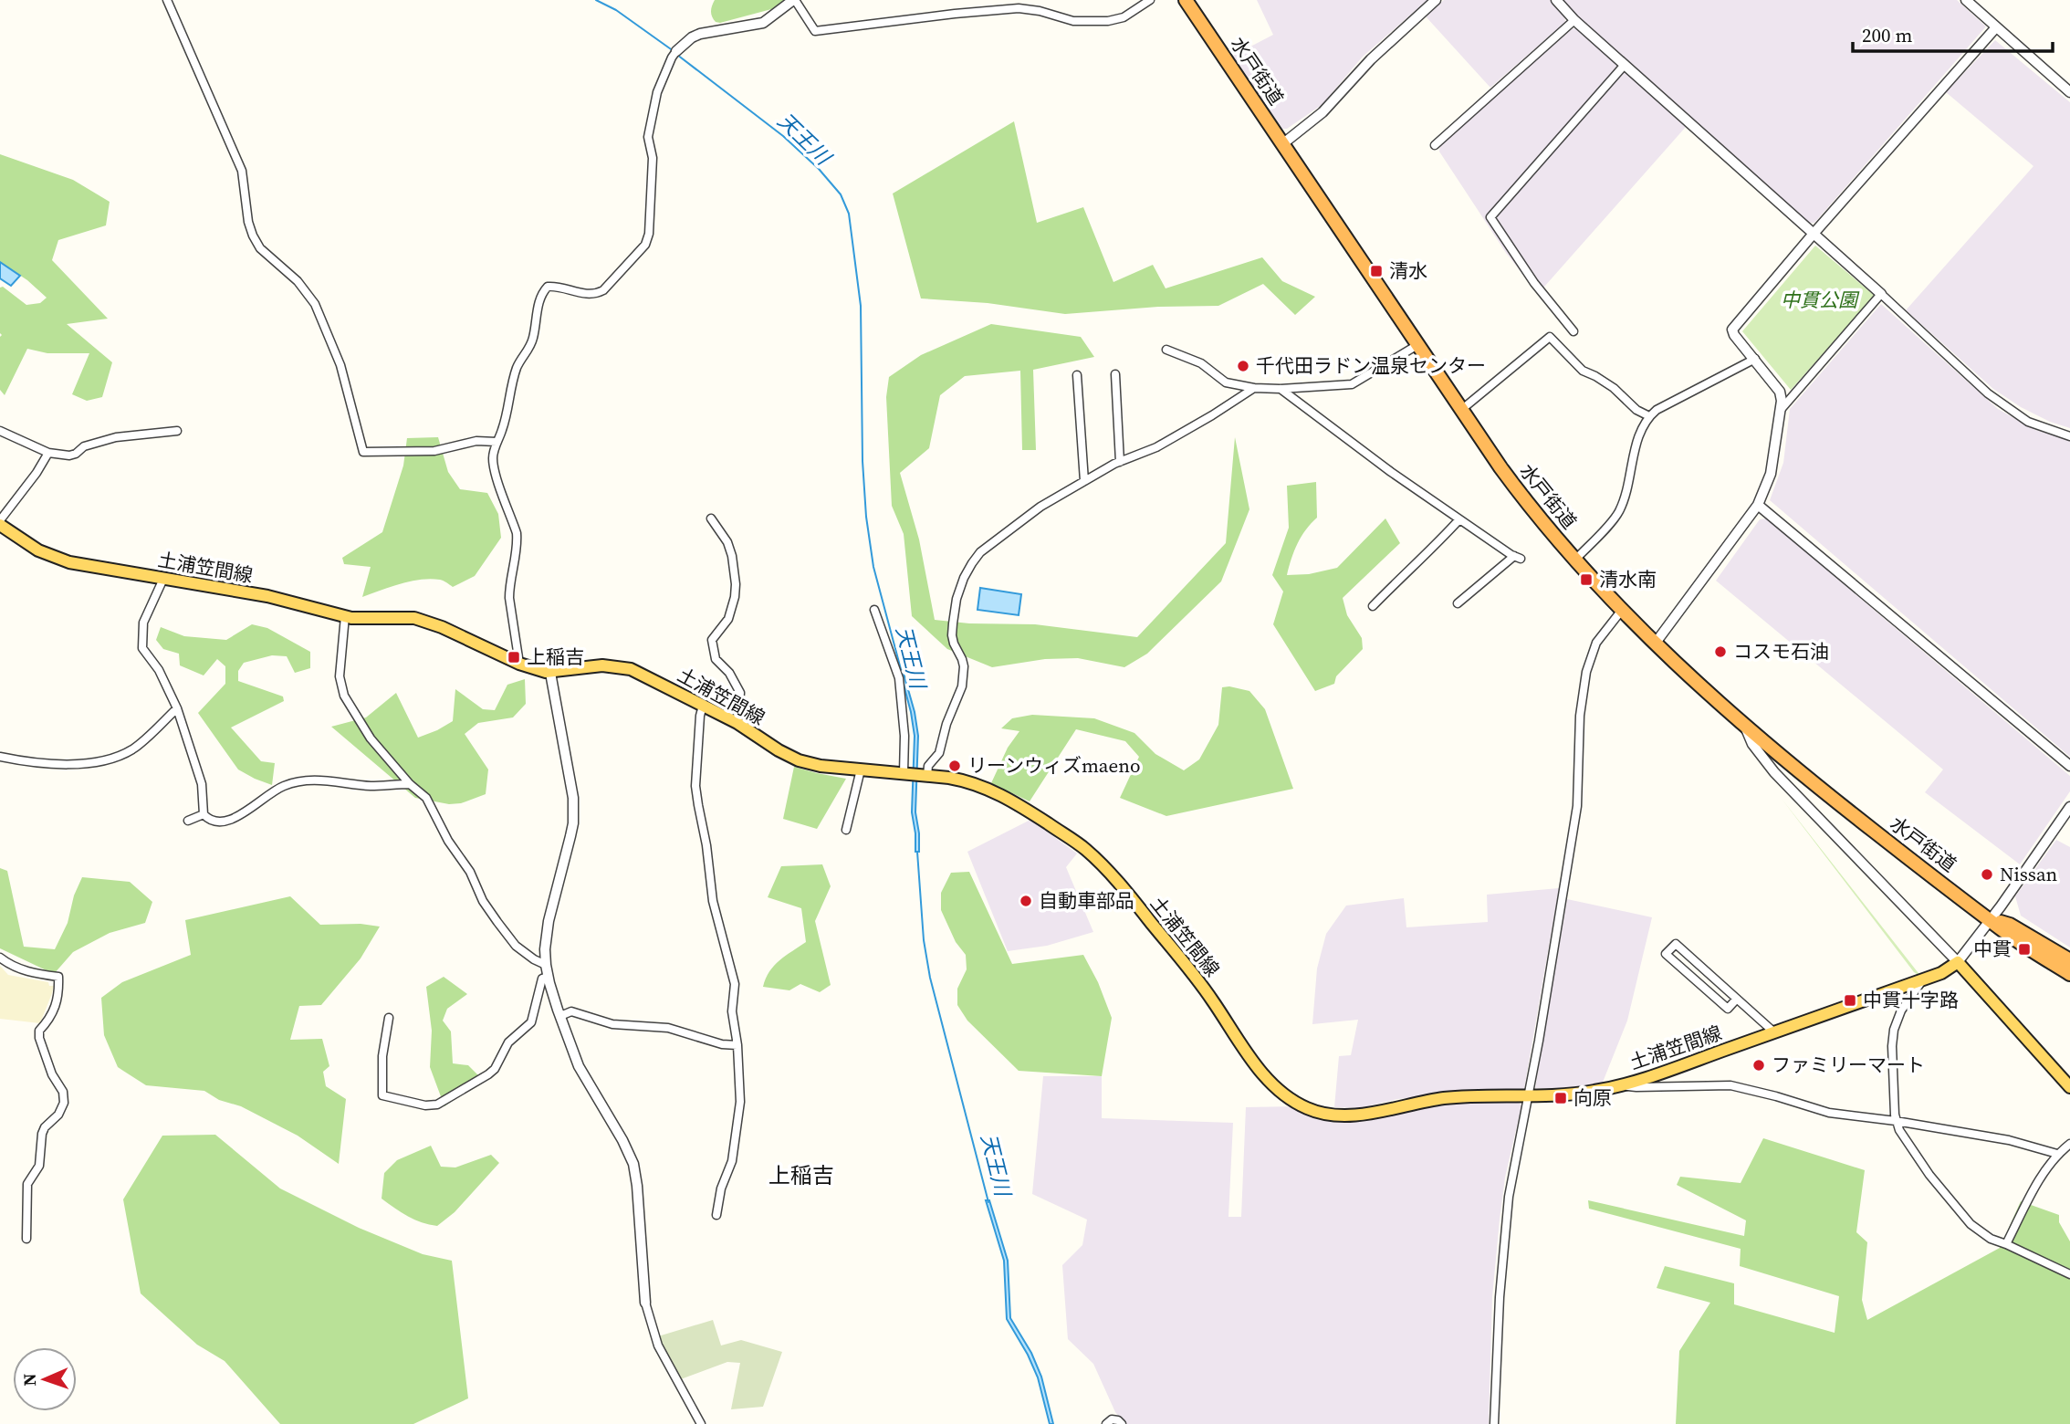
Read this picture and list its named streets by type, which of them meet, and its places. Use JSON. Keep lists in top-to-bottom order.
{
  "streets": {
    "highway": ["水戸街道"],
    "main road": ["土浦笠間線"]
  },
  "districts": ["上稲吉"],
  "water": ["天王川"],
  "parks": ["中貫公園"],
  "places": {
    "transit": [
      "清水",
      "清水南",
      "上稲吉",
      "中貫",
      "中貫十字路",
      "向原"
    ],
    "other": [
      "千代田ラドン温泉センター",
      "コスモ石油",
      "リーンウィズmaeno",
      "Nissan",
      "自動車部品",
      "ファミリーマート"
    ]
  },
  "scale_bar": "200 m",
  "north": "left"
}
